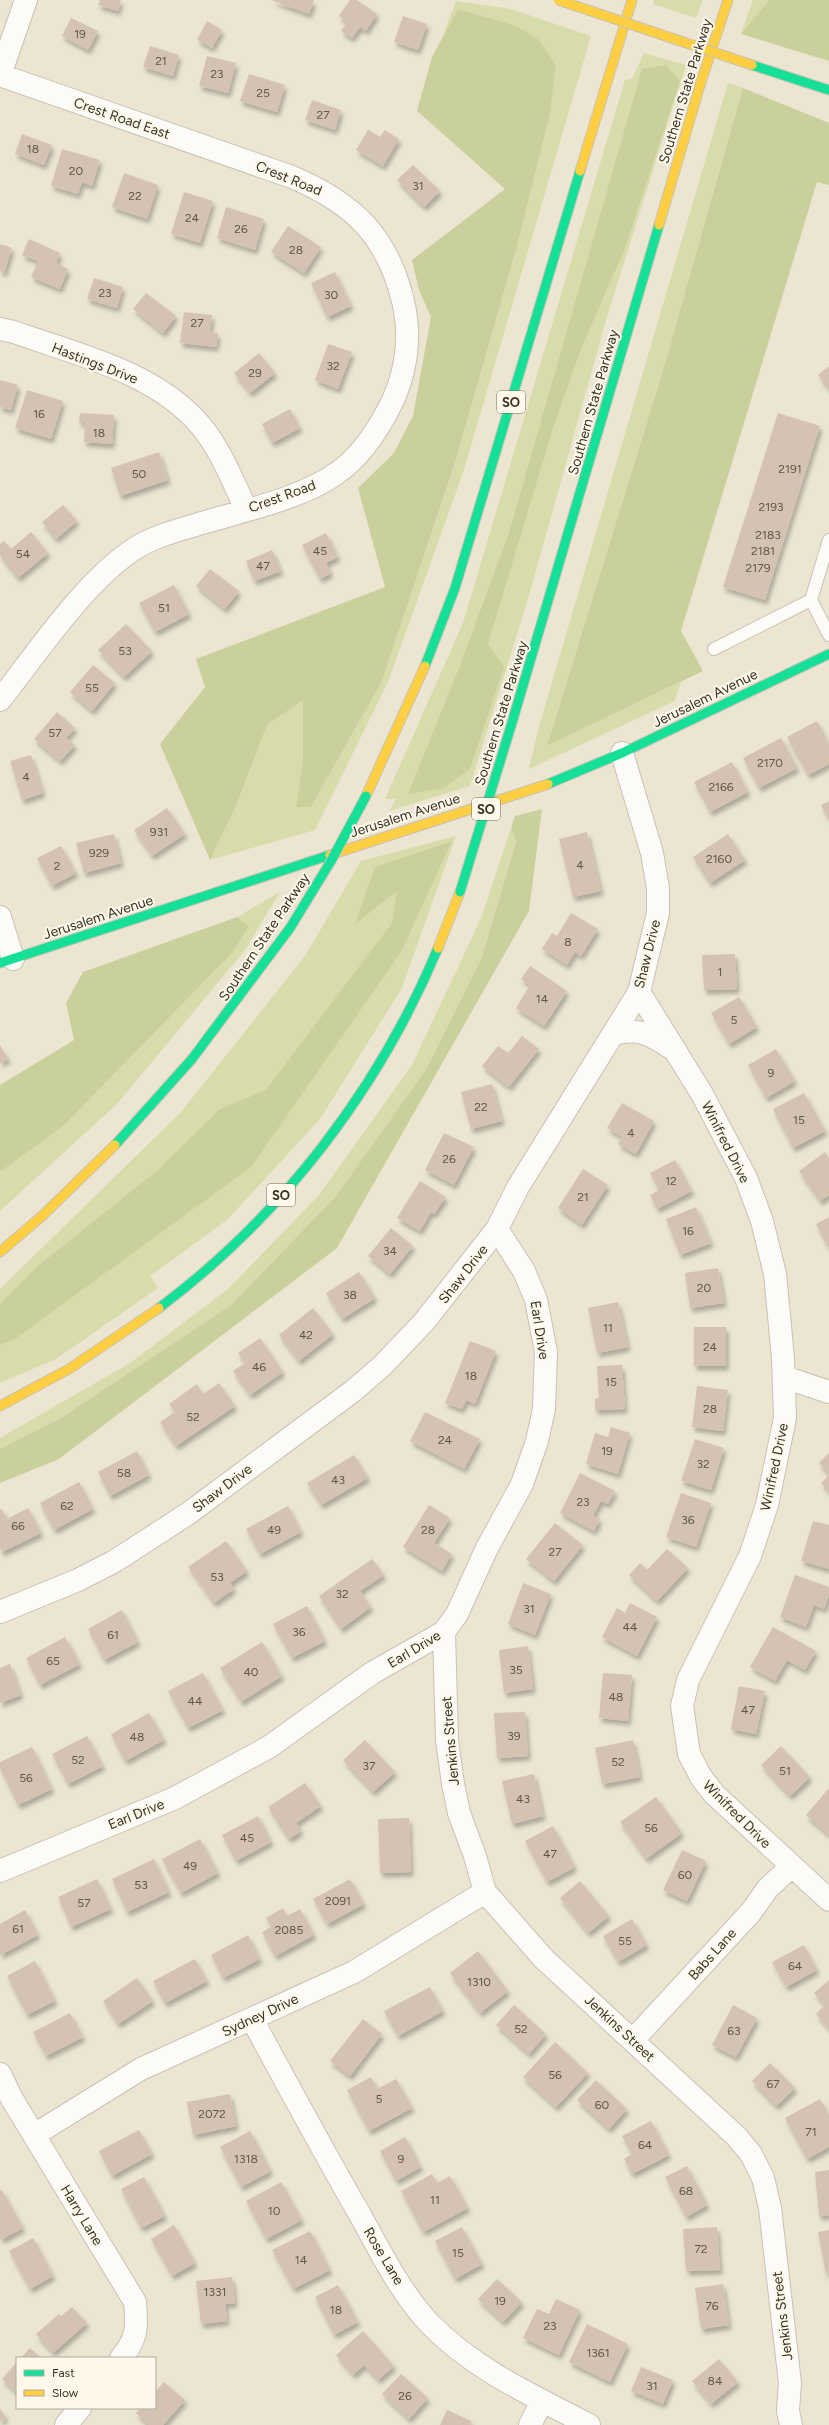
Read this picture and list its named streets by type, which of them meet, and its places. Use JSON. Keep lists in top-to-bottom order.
{
  "streets": {
    "main road": ["Southern State Parkway", "SO", "Jerusalem Avenue"],
    "street": [
      "Crest Road East",
      "Crest Road",
      "Hastings Drive",
      "Shaw Drive",
      "Winifred Drive",
      "Earl Drive",
      "Jenkins Street",
      "Babs Lane",
      "Sydney Drive",
      "Harry Lane",
      "Rose Lane"
    ]
  },
  "crossings": [
    ["Crest Road East", "Crest Road"],
    ["Crest Road", "Hastings Drive"],
    ["Jerusalem Avenue", "Shaw Drive"],
    ["Shaw Drive", "Winifred Drive"],
    ["Shaw Drive", "Earl Drive"],
    ["Winifred Drive", "Babs Lane"],
    ["Earl Drive", "Jenkins Street"],
    ["Jenkins Street", "Babs Lane"],
    ["Jenkins Street", "Sydney Drive"],
    ["Sydney Drive", "Harry Lane"],
    ["Sydney Drive", "Rose Lane"]
  ],
  "house_numbers": [
    "19",
    "21",
    "23",
    "25",
    "27",
    "18",
    "20",
    "31",
    "22",
    "24",
    "26",
    "28",
    "23",
    "30",
    "27",
    "32",
    "29",
    "16",
    "18",
    "2191",
    "50",
    "2193",
    "2183",
    "45",
    "2181",
    "54",
    "47",
    "2179",
    "51",
    "53",
    "55",
    "57",
    "2170",
    "4",
    "2166",
    "931",
    "929",
    "2160",
    "4",
    "2",
    "8",
    "1",
    "14",
    "5",
    "9",
    "22",
    "15",
    "4",
    "26",
    "12",
    "21",
    "16",
    "34",
    "20",
    "38",
    "11",
    "42",
    "24",
    "46",
    "18",
    "15",
    "28",
    "52",
    "24",
    "19",
    "32",
    "58",
    "43",
    "23",
    "62",
    "36",
    "66",
    "49",
    "28",
    "27",
    "53",
    "32",
    "31",
    "44",
    "36",
    "61",
    "65",
    "35",
    "40",
    "48",
    "44",
    "47",
    "39",
    "48",
    "52",
    "52",
    "37",
    "51",
    "56",
    "43",
    "56",
    "45",
    "47",
    "49",
    "60",
    "53",
    "2091",
    "57",
    "61",
    "2085",
    "55",
    "64",
    "1310",
    "52",
    "63",
    "56",
    "67",
    "5",
    "60",
    "2072",
    "71",
    "64",
    "1318",
    "9",
    "68",
    "11",
    "10",
    "72",
    "15",
    "14",
    "1331",
    "19",
    "76",
    "18",
    "23",
    "1361",
    "84",
    "31",
    "26"
  ],
  "legend": ["Fast", "Slow"]
}
